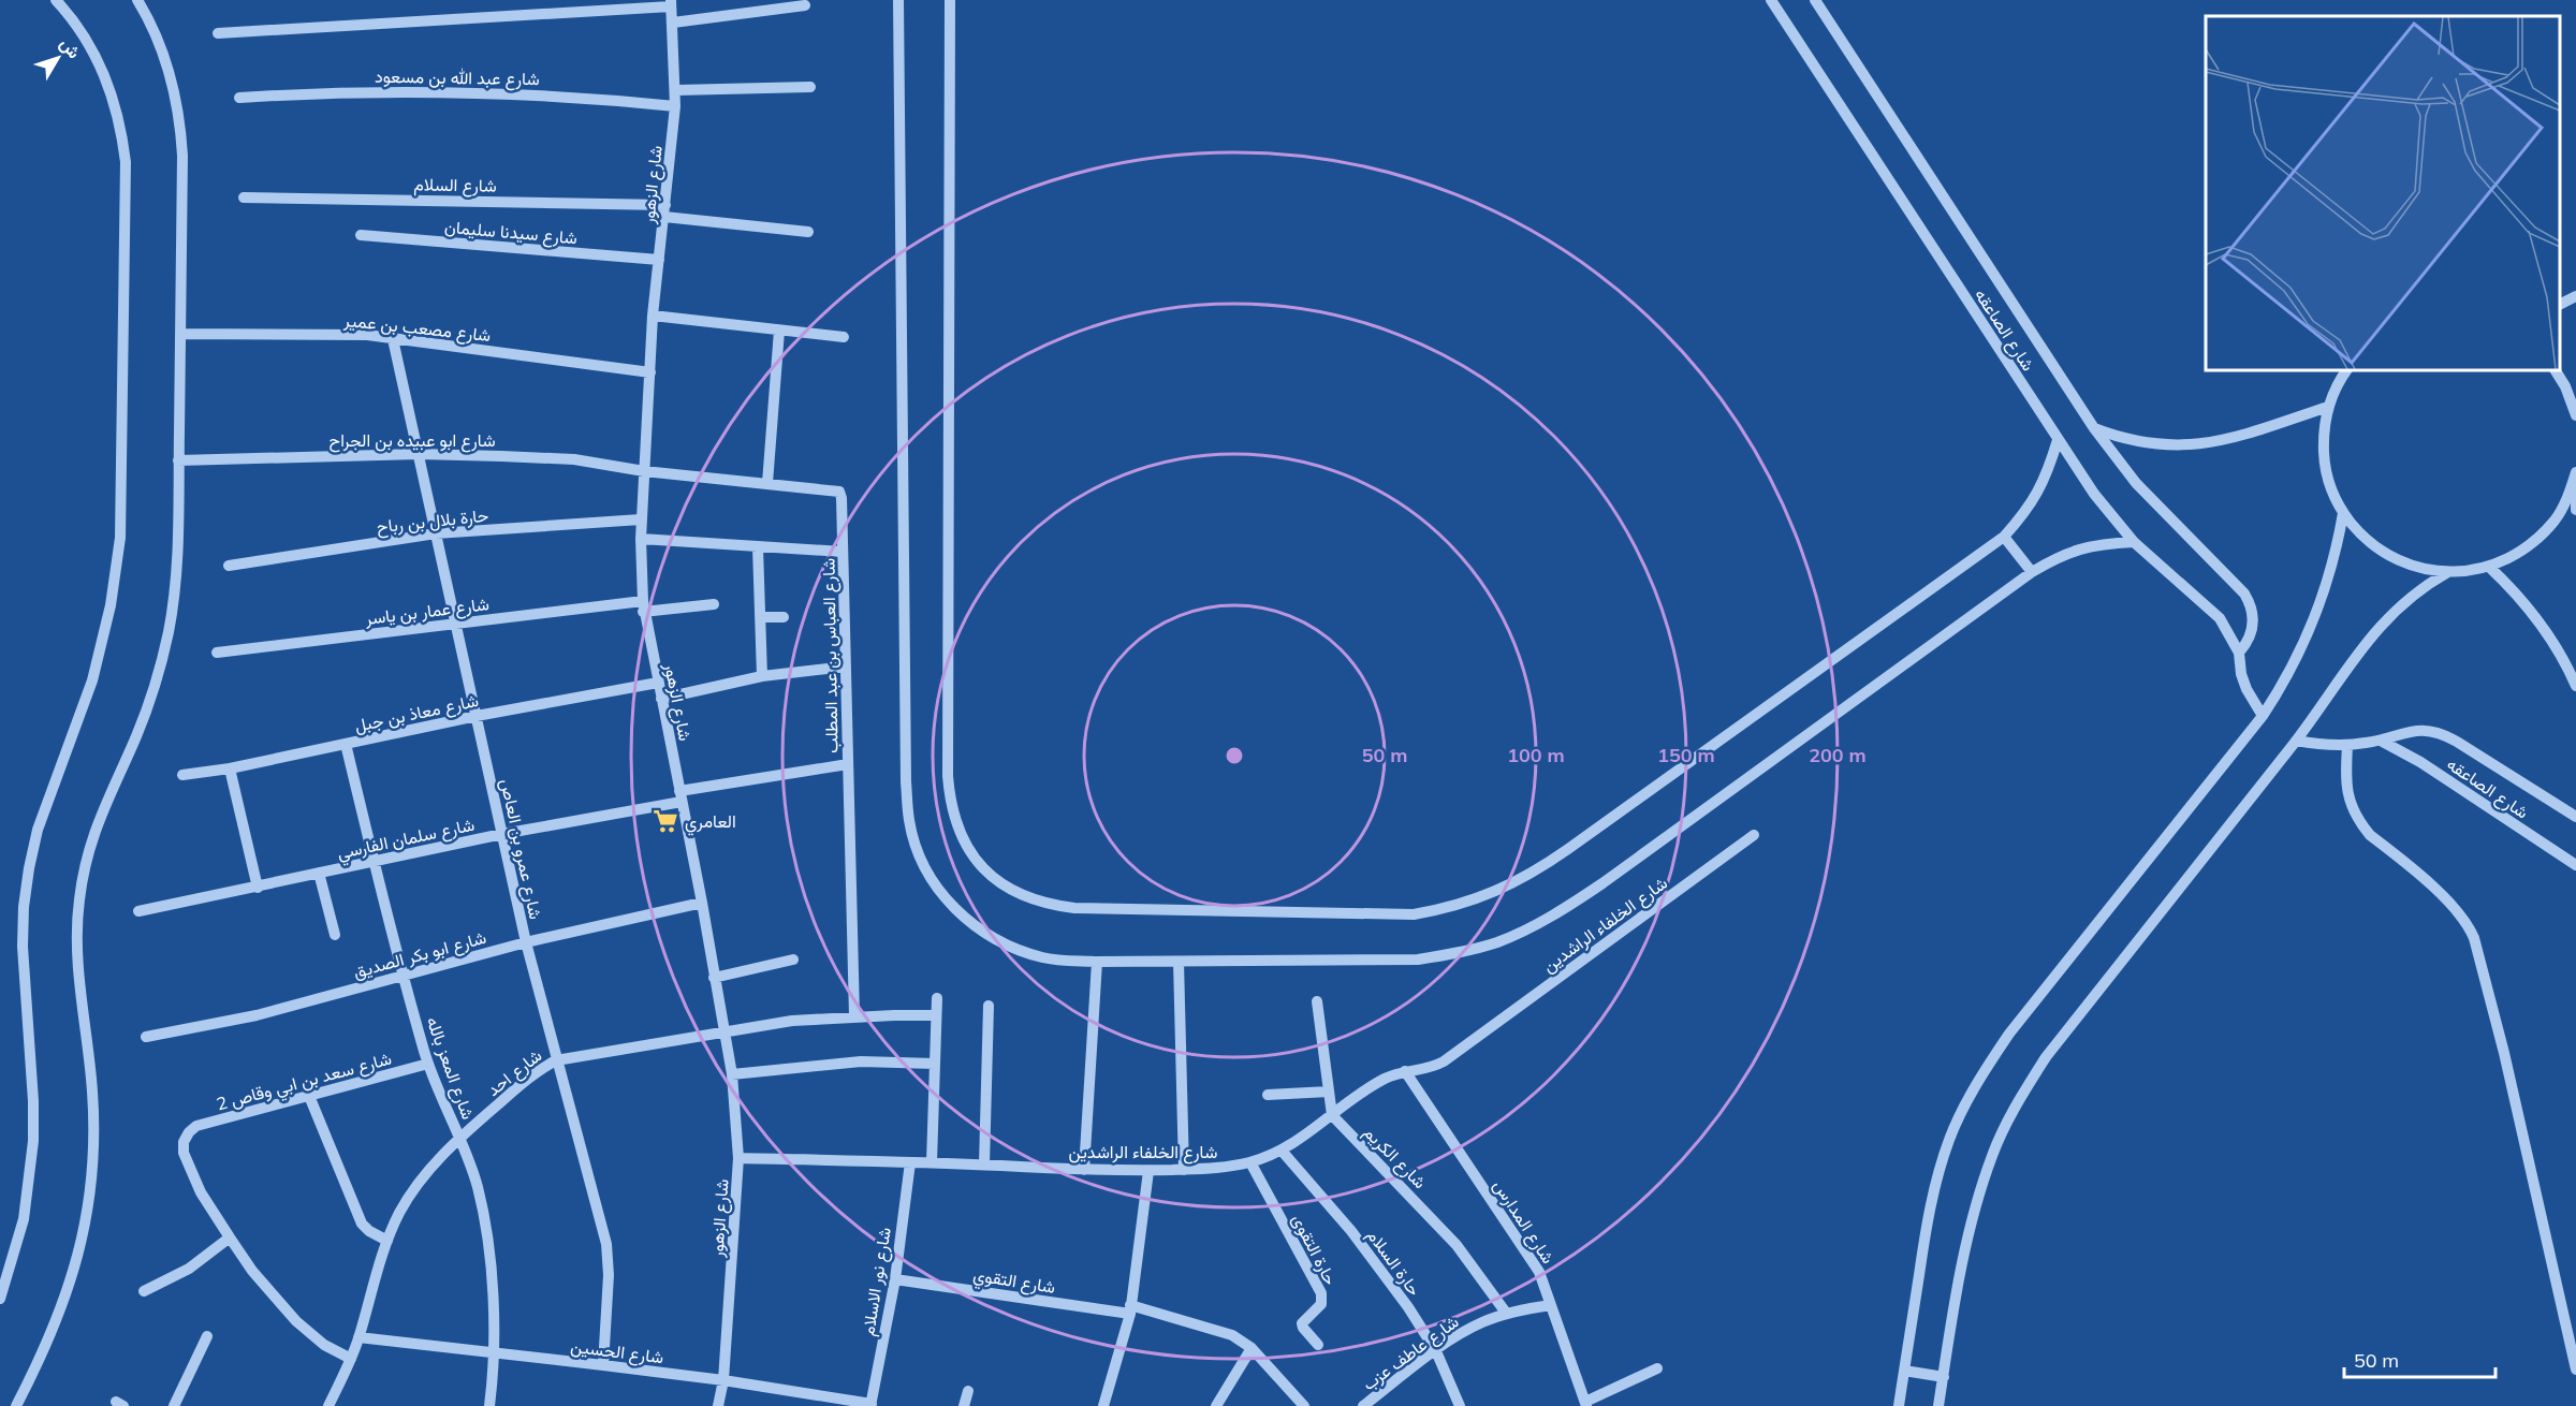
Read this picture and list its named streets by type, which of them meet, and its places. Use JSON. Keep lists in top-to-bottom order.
{
  "streets": {
    "street": [
      "شارع عبد الله بن مسعود",
      "شارع السلام",
      "شارع الزهور",
      "شارع سيدنا سليمان",
      "شارع مصعب بن عمير",
      "شارع الصاعقه",
      "شارع ابو عبيده بن الجراح",
      "حارة بلال بن رباح",
      "شارع عمار بن ياسر",
      "شارع العباس بن عبد المطلب",
      "شارع معاذ بن جبل",
      "شارع سلمان الفارسي",
      "شارع عمرو بن العاص",
      "شارع الخلفاء الراشدين",
      "شارع ابو بكر الصديق",
      "شارع المعز بالله",
      "شارع احد",
      "شارع سعد بن ابي وقاص 2",
      "شارع الكريم",
      "شارع المدارس",
      "حارة التقوى",
      "حارة السلام",
      "شارع التقوي",
      "شارع نور الاسلام",
      "شارع الحسين",
      "شارع عاطف عزب"
    ]
  },
  "crossings": [
    ["شارع عبد الله بن مسعود", "شارع الزهور"],
    ["شارع السلام", "شارع الزهور"],
    ["شارع الزهور", "شارع سيدنا سليمان"],
    ["شارع الزهور", "شارع مصعب بن عمير"],
    ["شارع الزهور", "شارع ابو عبيده بن الجراح"],
    ["شارع الزهور", "حارة بلال بن رباح"],
    ["شارع الزهور", "شارع عمار بن ياسر"],
    ["شارع الزهور", "شارع العباس بن عبد المطلب"],
    ["شارع الزهور", "شارع معاذ بن جبل"],
    ["شارع الزهور", "شارع سلمان الفارسي"],
    ["شارع الزهور", "شارع الخلفاء الراشدين"],
    ["شارع الزهور", "شارع ابو بكر الصديق"],
    ["شارع الزهور", "شارع احد"],
    ["شارع الزهور", "شارع الحسين"],
    ["شارع مصعب بن عمير", "شارع عمرو بن العاص"],
    ["شارع ابو عبيده بن الجراح", "شارع العباس بن عبد المطلب"],
    ["شارع ابو عبيده بن الجراح", "شارع عمرو بن العاص"],
    ["حارة بلال بن رباح", "شارع عمرو بن العاص"],
    ["شارع عمار بن ياسر", "شارع عمرو بن العاص"],
    ["شارع العباس بن عبد المطلب", "شارع سلمان الفارسي"],
    ["شارع العباس بن عبد المطلب", "شارع احد"],
    ["شارع معاذ بن جبل", "شارع عمرو بن العاص"],
    ["شارع معاذ بن جبل", "شارع المعز بالله"],
    ["شارع سلمان الفارسي", "شارع عمرو بن العاص"],
    ["شارع سلمان الفارسي", "شارع المعز بالله"],
    ["شارع عمرو بن العاص", "شارع ابو بكر الصديق"],
    ["شارع عمرو بن العاص", "شارع احد"],
    ["شارع عمرو بن العاص", "شارع الحسين"],
    ["شارع الخلفاء الراشدين", "شارع الكريم"],
    ["شارع الخلفاء الراشدين", "شارع المدارس"],
    ["شارع الخلفاء الراشدين", "حارة التقوى"],
    ["شارع الخلفاء الراشدين", "حارة السلام"],
    ["شارع الخلفاء الراشدين", "شارع نور الاسلام"],
    ["شارع ابو بكر الصديق", "شارع المعز بالله"],
    ["شارع المعز بالله", "شارع احد"],
    ["شارع المعز بالله", "شارع سعد بن ابي وقاص 2"],
    ["شارع المعز بالله", "شارع الحسين"],
    ["شارع احد", "شارع الحسين"],
    ["شارع الكريم", "شارع عاطف عزب"],
    ["شارع المدارس", "شارع عاطف عزب"],
    ["حارة السلام", "شارع عاطف عزب"],
    ["شارع التقوي", "شارع نور الاسلام"],
    ["شارع نور الاسلام", "شارع الحسين"]
  ],
  "places": {
    "supermarket": ["العامري"]
  },
  "scale_bar": "50 m",
  "north": "top right",
  "rings": [
    "50 m",
    "100 m",
    "150 m",
    "200 m"
  ]
}
